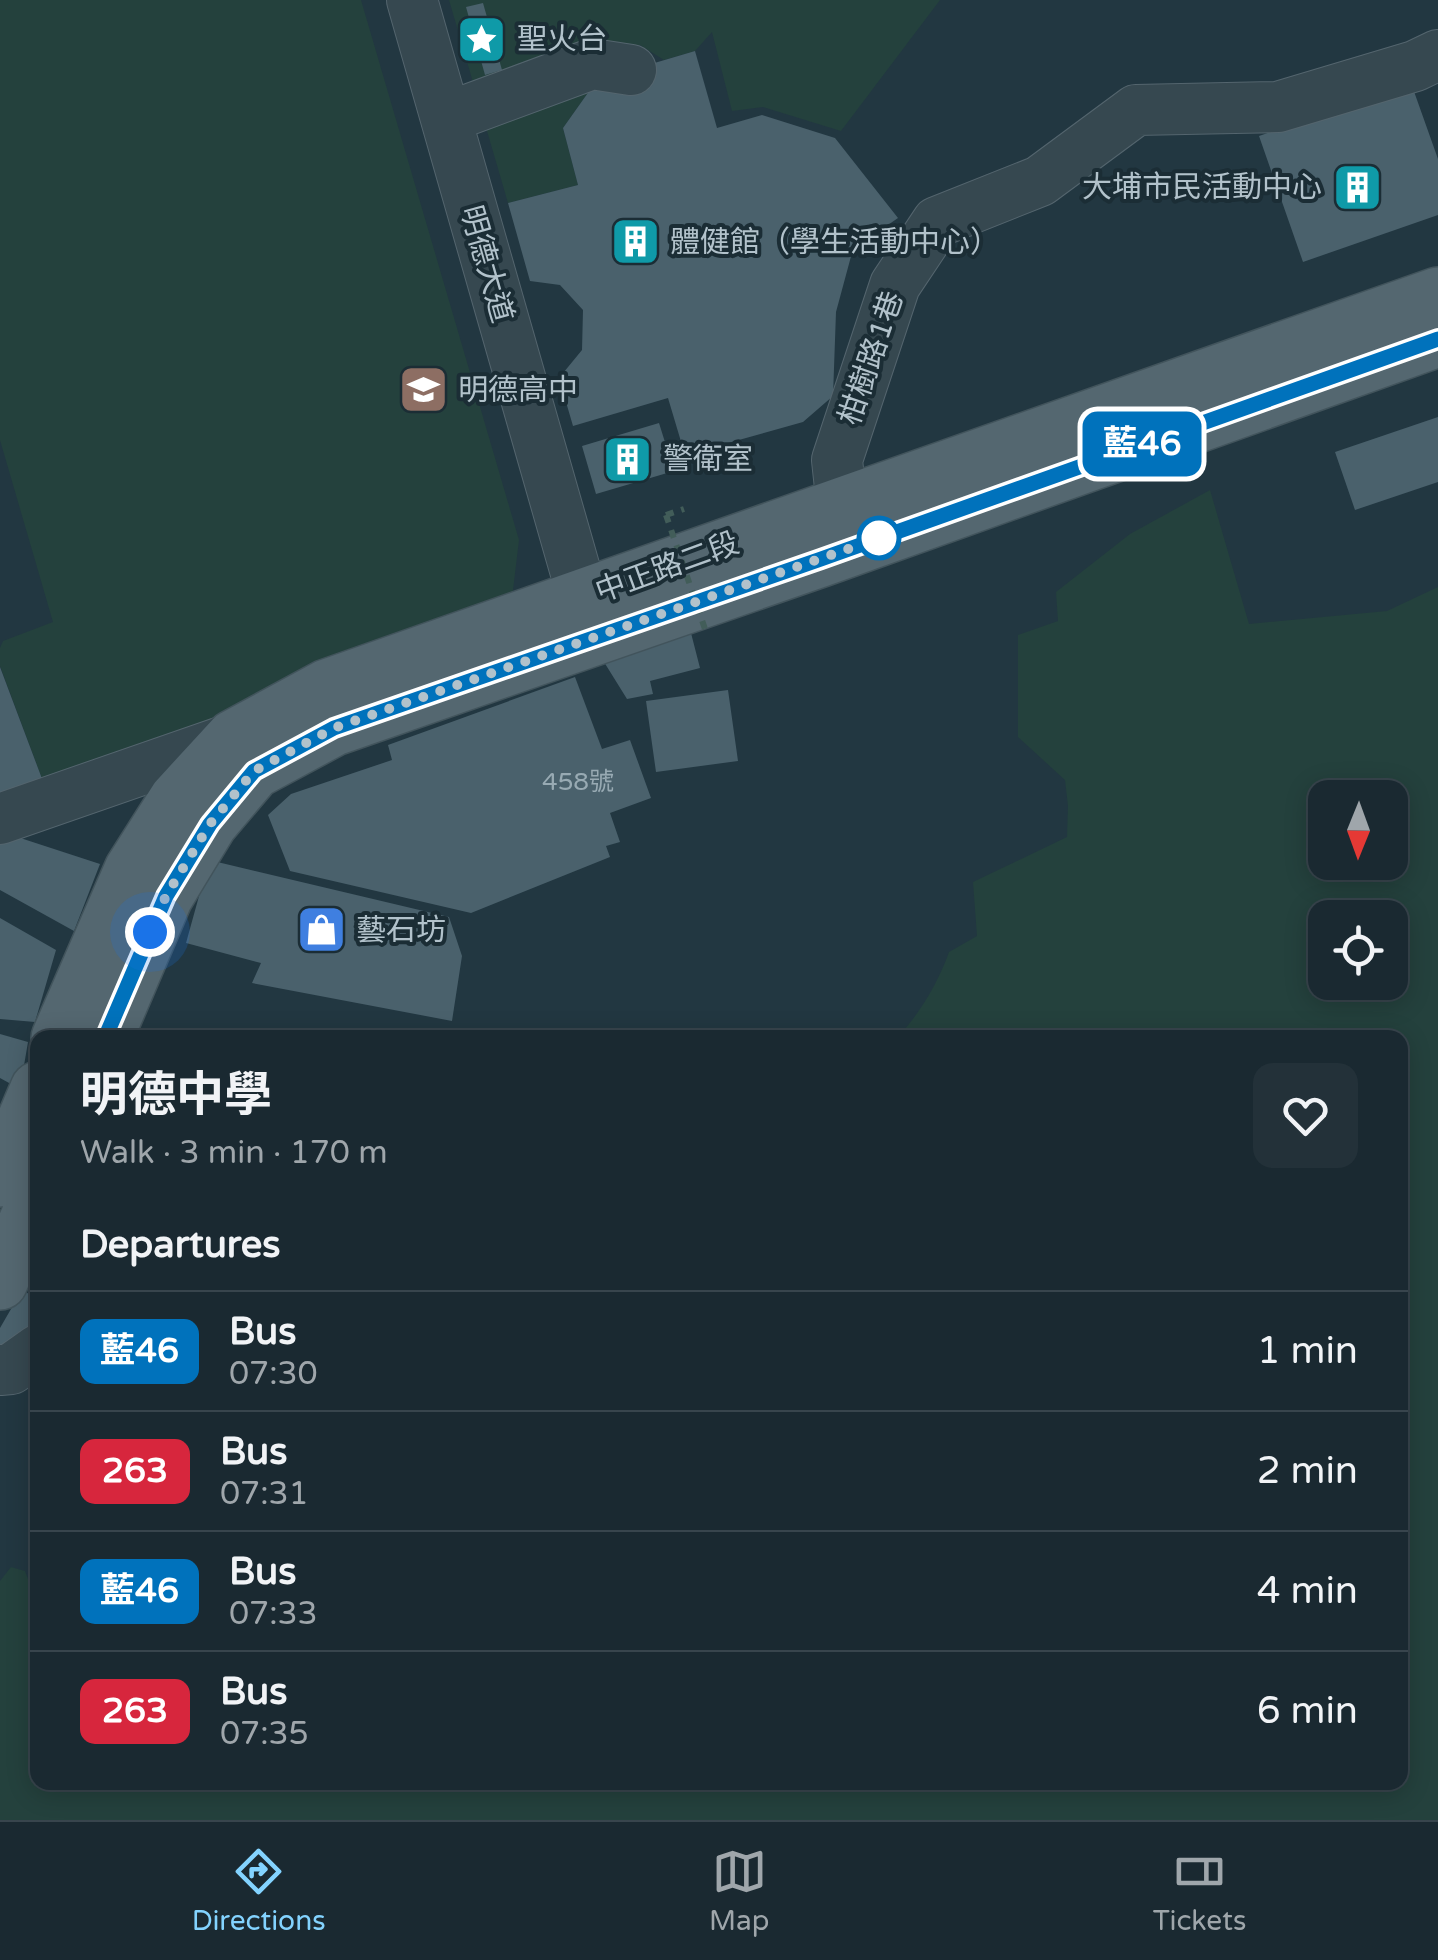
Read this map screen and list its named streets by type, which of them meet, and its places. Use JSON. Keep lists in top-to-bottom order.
{
  "streets": {
    "main road": ["中正路二段"],
    "street": ["明德大道", "柑樹路1巷"]
  },
  "crossings": [
    ["明德大道", "中正路二段"],
    ["柑樹路1巷", "中正路二段"]
  ],
  "places": {
    "place": ["聖火台"],
    "building": ["大埔市民活動中心", "體健館（學生活動中心）", "警衛室"],
    "school or university": ["明德高中"],
    "shop": ["藝石坊"]
  },
  "lines": ["bus line 藍46"],
  "house_numbers": ["458號"],
  "north": "bottom",
  "page": {
    "on_map": "藍46",
    "heading": [
      ["明德中學", "Walk · 3 min · 170 m"],
      "Departures"
    ],
    "list": [
      {
        "mark": "藍46",
        "name": "Bus",
        "note": "07:30",
        "value": "1 min"
      },
      {
        "mark": "263",
        "name": "Bus",
        "note": "07:31",
        "value": "2 min"
      },
      {
        "mark": "藍46",
        "name": "Bus",
        "note": "07:33",
        "value": "4 min"
      },
      {
        "mark": "263",
        "name": "Bus",
        "note": "07:35",
        "value": "6 min"
      }
    ],
    "tabs": ["Directions", "Map", "Tickets"]
  }
}
